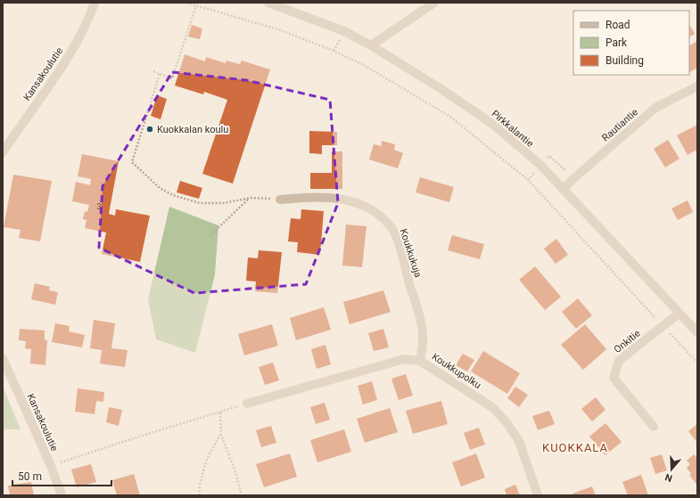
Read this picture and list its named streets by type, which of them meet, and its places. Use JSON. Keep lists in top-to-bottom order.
{
  "streets": {
    "street": [
      "Kansakoulutie",
      "Rautiantie",
      "Pirkkalantie",
      "Koukkukuja",
      "Onkitie",
      "Koukkupolku"
    ]
  },
  "crossings": [
    ["Rautiantie", "Pirkkalantie"],
    ["Pirkkalantie", "Onkitie"],
    ["Koukkukuja", "Koukkupolku"]
  ],
  "districts": ["KUOKKALA"],
  "places": ["Kuokkalan koulu"],
  "house_numbers": ["3"],
  "legend": ["Road", "Park", "Building"],
  "scale_bar": "50 m",
  "north": "bottom"
}
